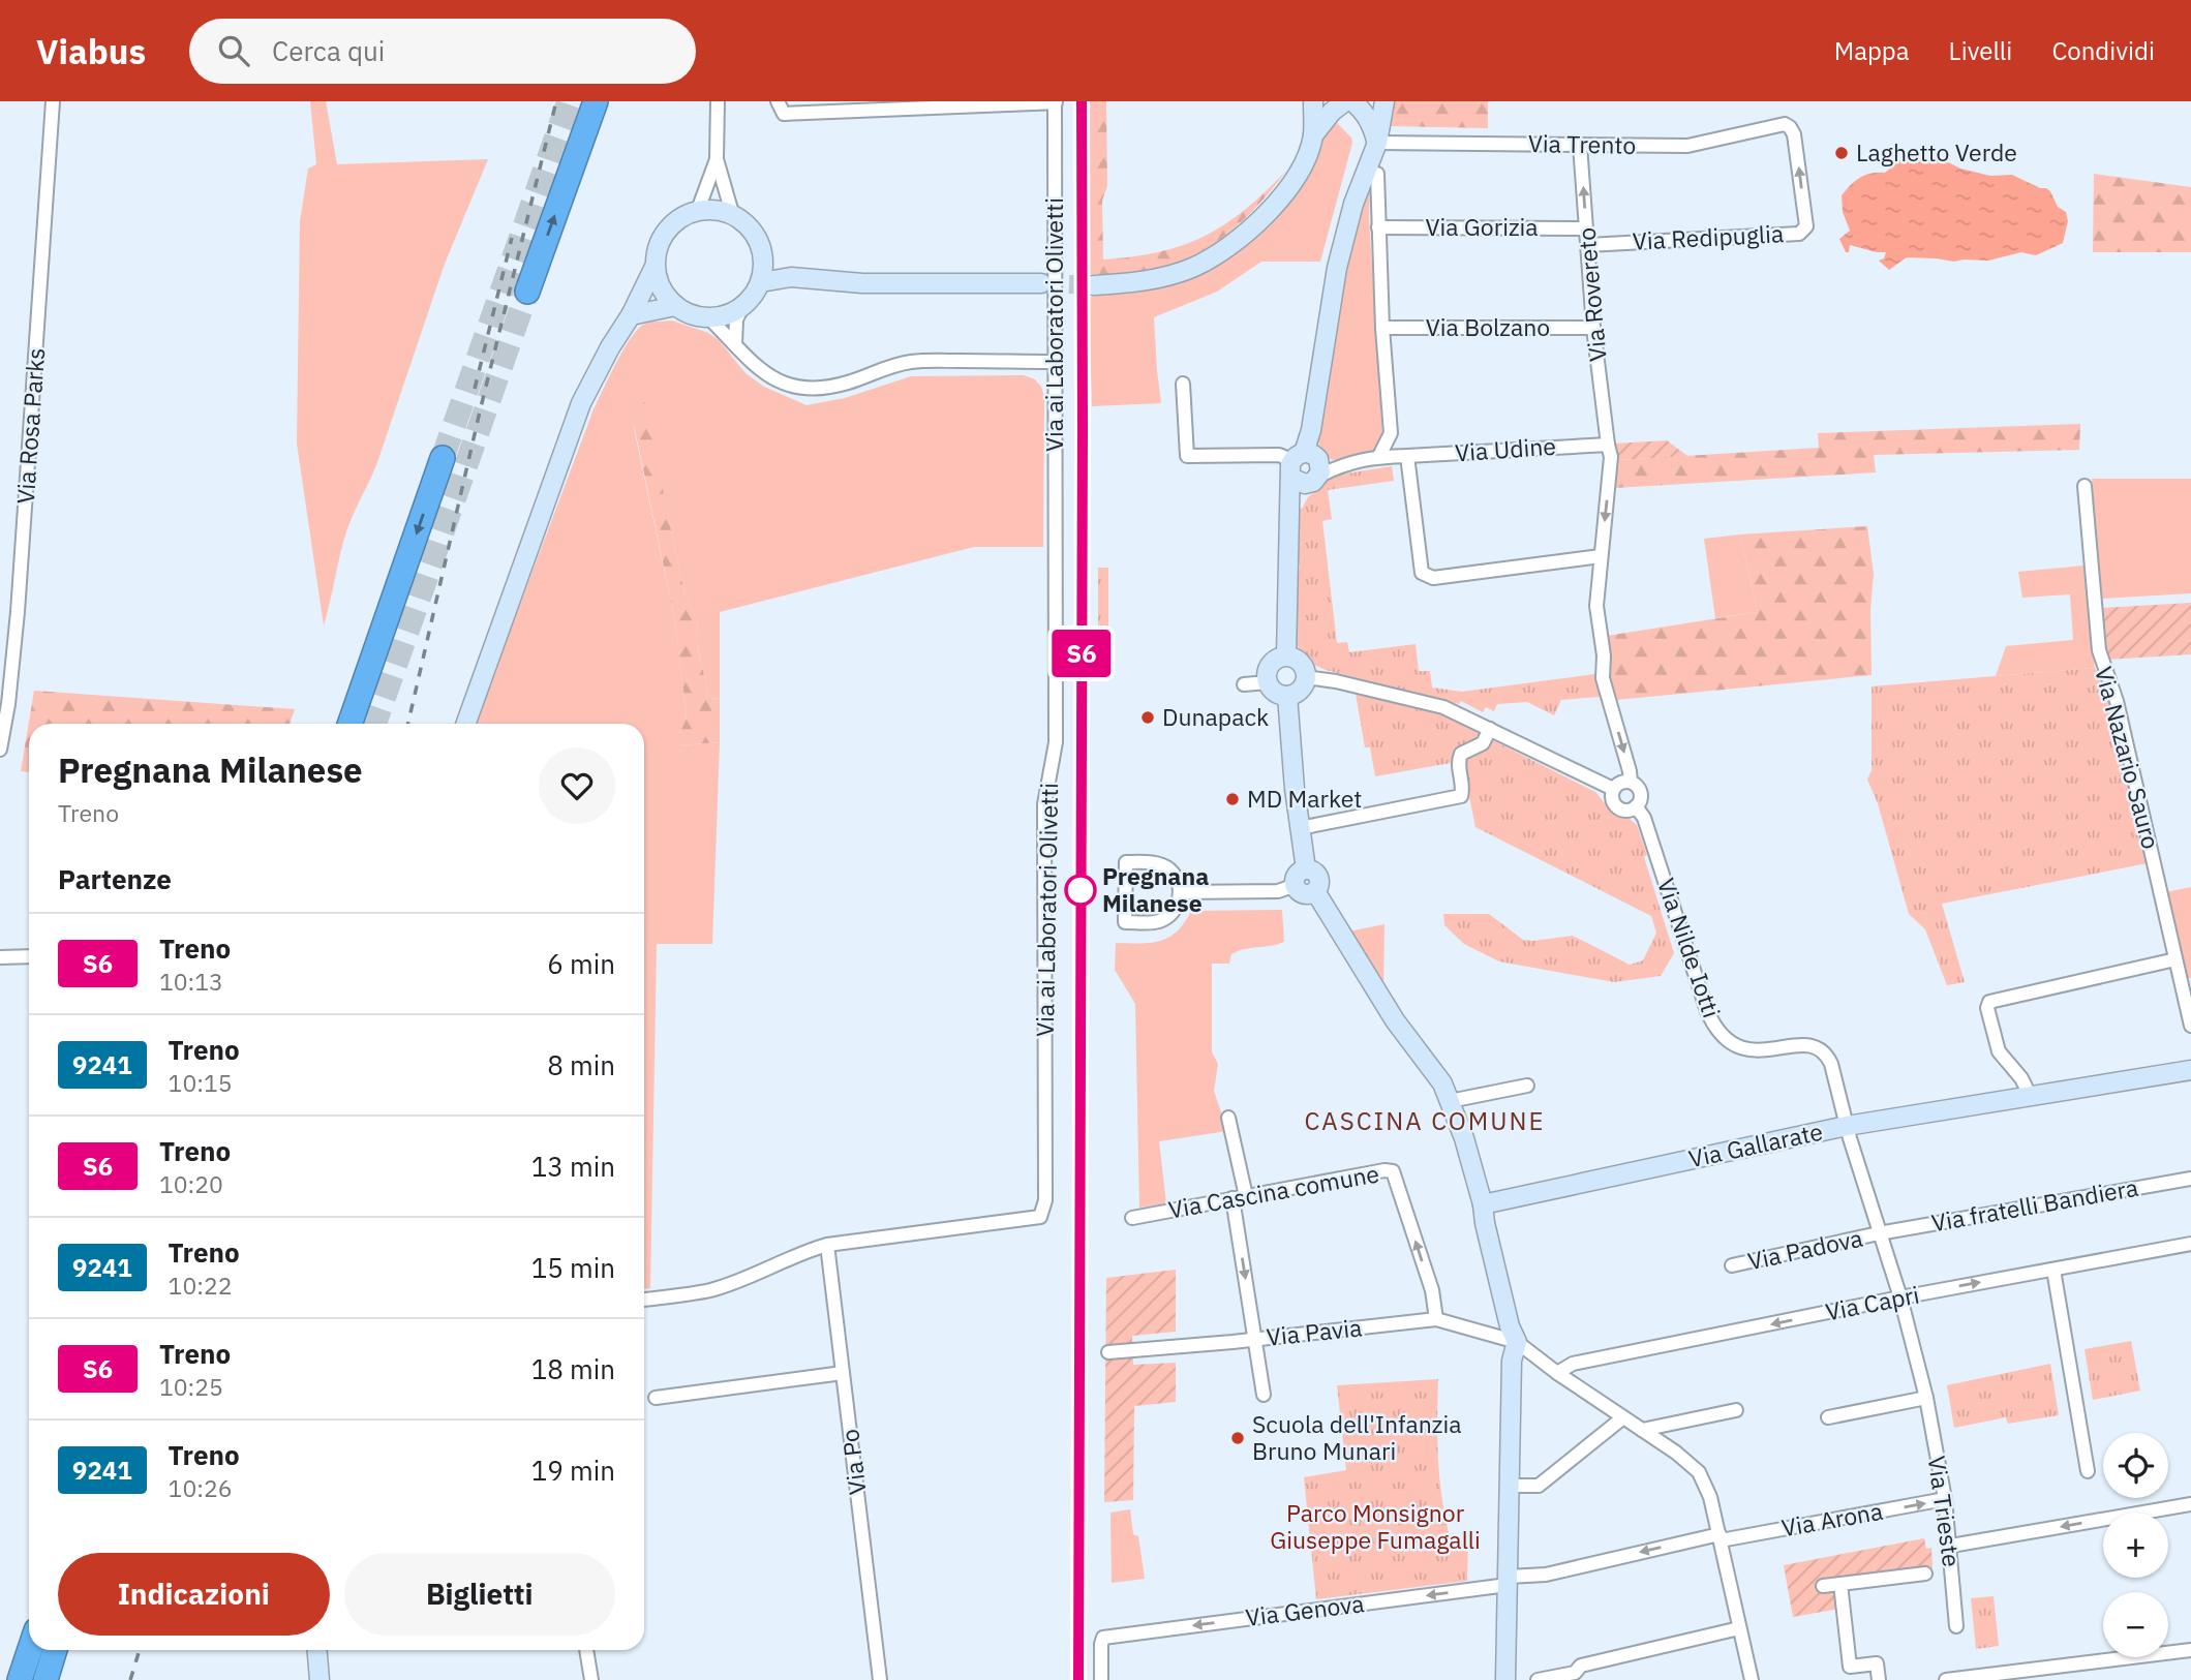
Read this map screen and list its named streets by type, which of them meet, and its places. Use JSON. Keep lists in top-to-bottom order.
{
  "streets": {
    "street": [
      "Via Trento",
      "Via Gorizia",
      "Via Redipuglia",
      "Via Rovereto",
      "Via ai Laboratori Olivetti",
      "Via Bolzano",
      "Via Rosa Parks",
      "Via Udine",
      "Via Nazario Sauro",
      "Via Nilde Iotti",
      "Via Gallarate",
      "Via Cascina comune",
      "Via fratelli Bandiera",
      "Via Padova",
      "Via Capri",
      "Via Pavia",
      "Via Po",
      "Via Trieste",
      "Via Arona",
      "Via Genova"
    ]
  },
  "crossings": [
    ["Via Trento", "Via Redipuglia"],
    ["Via Trento", "Via Rovereto"],
    ["Via Gorizia", "Via Rovereto"],
    ["Via Redipuglia", "Via Rovereto"],
    ["Via Rovereto", "Via Bolzano"],
    ["Via Rovereto", "Via Udine"],
    ["Via Rovereto", "Via Nilde Iotti"],
    ["Via ai Laboratori Olivetti", "Via Po"],
    ["Via Nilde Iotti", "Via Gallarate"],
    ["Via Nilde Iotti", "Via Trieste"],
    ["Via Gallarate", "Via Trieste"],
    ["Via Cascina comune", "Via Pavia"],
    ["Via fratelli Bandiera", "Via Padova"],
    ["Via fratelli Bandiera", "Via Trieste"],
    ["Via Padova", "Via Trieste"],
    ["Via Capri", "Via Trieste"],
    ["Via Trieste", "Via Arona"],
    ["Via Arona", "Via Genova"]
  ],
  "districts": ["CASCINA COMUNE"],
  "parks": ["Parco Monsignor Giuseppe Fumagalli"],
  "places": [
    "Laghetto Verde",
    "Dunapack",
    "MD Market",
    "Pregnana Milanese",
    "Scuola dell'Infanzia Bruno Munari"
  ],
  "page": {
    "header": "Viabus",
    "search": "Cerca qui",
    "nav": ["Mappa", "Livelli", "Condividi"],
    "on_map": "S6",
    "heading": [
      ["Pregnana Milanese", "Treno"],
      "Partenze"
    ],
    "list": [
      {
        "mark": "S6",
        "name": "Treno",
        "note": "10:13",
        "value": "6 min"
      },
      {
        "mark": "9241",
        "name": "Treno",
        "note": "10:15",
        "value": "8 min"
      },
      {
        "mark": "S6",
        "name": "Treno",
        "note": "10:20",
        "value": "13 min"
      },
      {
        "mark": "9241",
        "name": "Treno",
        "note": "10:22",
        "value": "15 min"
      },
      {
        "mark": "S6",
        "name": "Treno",
        "note": "10:25",
        "value": "18 min"
      },
      {
        "mark": "9241",
        "name": "Treno",
        "note": "10:26",
        "value": "19 min"
      }
    ],
    "map_buttons": ["+", "−"],
    "buttons": ["Indicazioni", "Biglietti"]
  }
}
